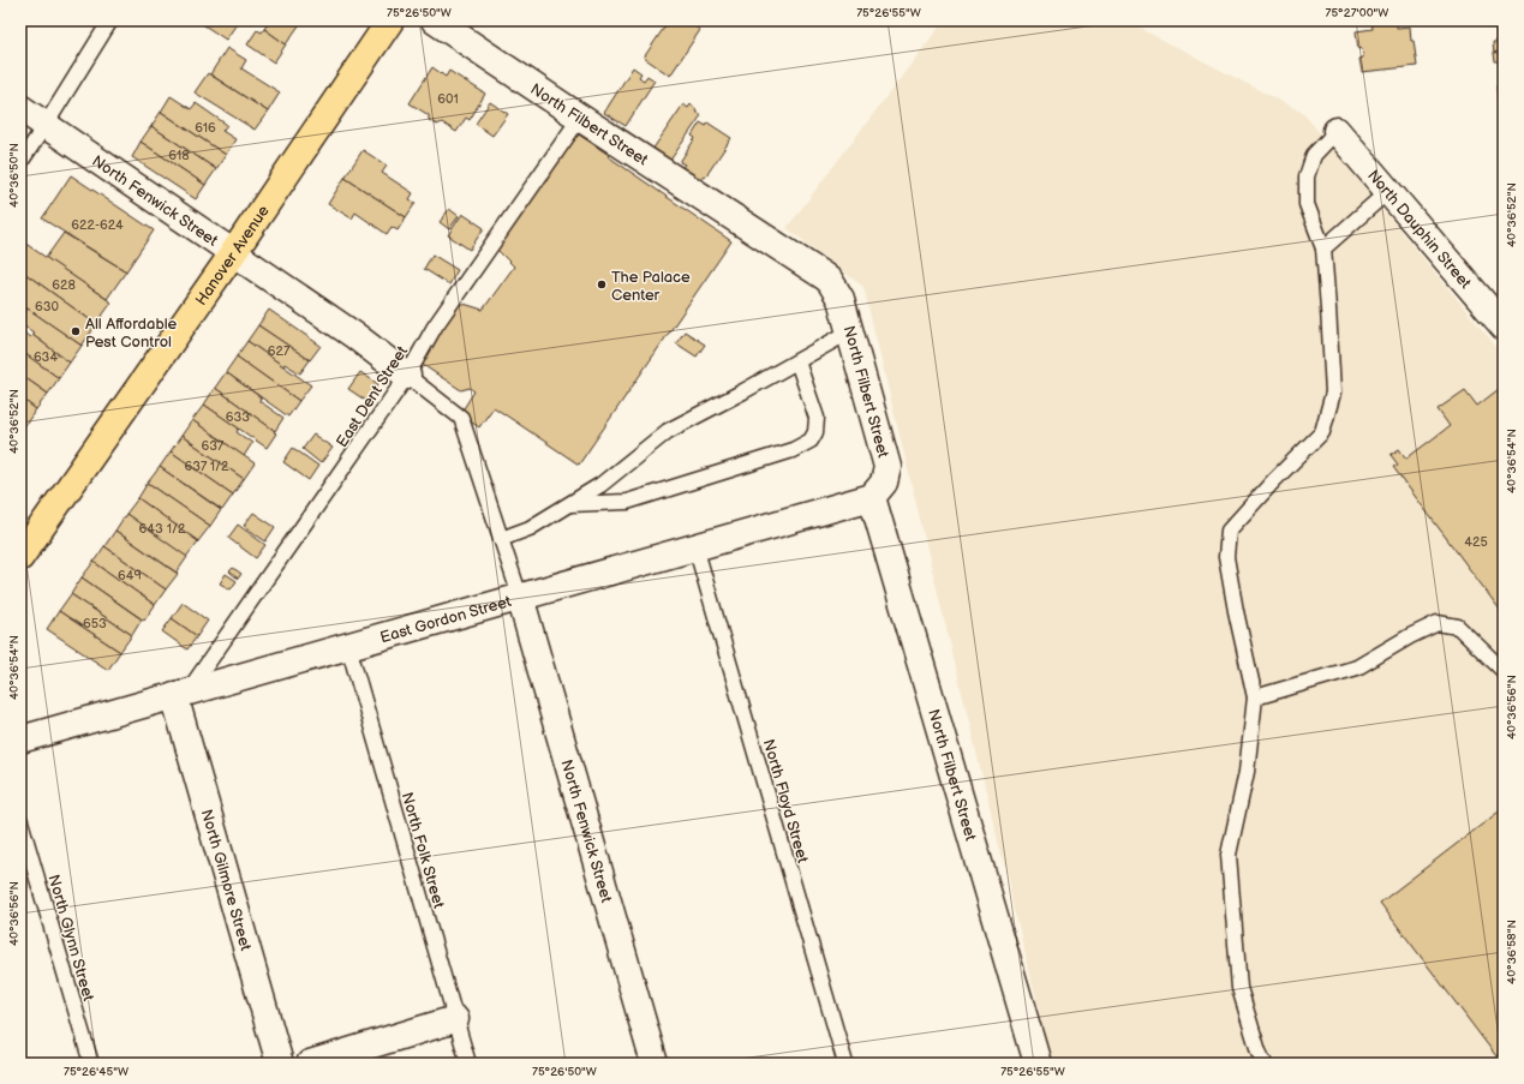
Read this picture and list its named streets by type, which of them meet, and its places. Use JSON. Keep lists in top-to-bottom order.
{
  "streets": {
    "main road": ["Hanover Avenue"],
    "street": [
      "North Filbert Street",
      "North Fenwick Street",
      "North Dauphin Street",
      "East Gordon Street",
      "North Gilmore Street"
    ],
    "lane": [
      "East Dent Street",
      "North Floyd Street",
      "North Folk Street",
      "North Glynn Street"
    ]
  },
  "crossings": [
    ["North Filbert Street", "East Dent Street"],
    ["North Filbert Street", "East Gordon Street"],
    ["North Fenwick Street", "Hanover Avenue"],
    ["North Fenwick Street", "East Dent Street"],
    ["North Fenwick Street", "East Gordon Street"],
    ["East Dent Street", "East Gordon Street"],
    ["East Dent Street", "North Gilmore Street"],
    ["East Gordon Street", "North Floyd Street"],
    ["East Gordon Street", "North Folk Street"],
    ["East Gordon Street", "North Gilmore Street"]
  ],
  "places": ["The Palace Center", "All Affordable Pest Control"],
  "house_numbers": [
    "601",
    "616",
    "618",
    "622-624",
    "628",
    "630",
    "627",
    "634",
    "633",
    "637",
    "637 1/2",
    "643 1/2",
    "425",
    "649",
    "653"
  ],
  "coordinates": [
    "75°26'50\"W",
    "75°26'55\"W",
    "75°27'00\"W",
    "40°36'50\"N",
    "40°36'52\"N",
    "40°36'54\"N",
    "40°36'56\"N",
    "40°36'58\"N",
    "75°26'45\"W"
  ]
}
